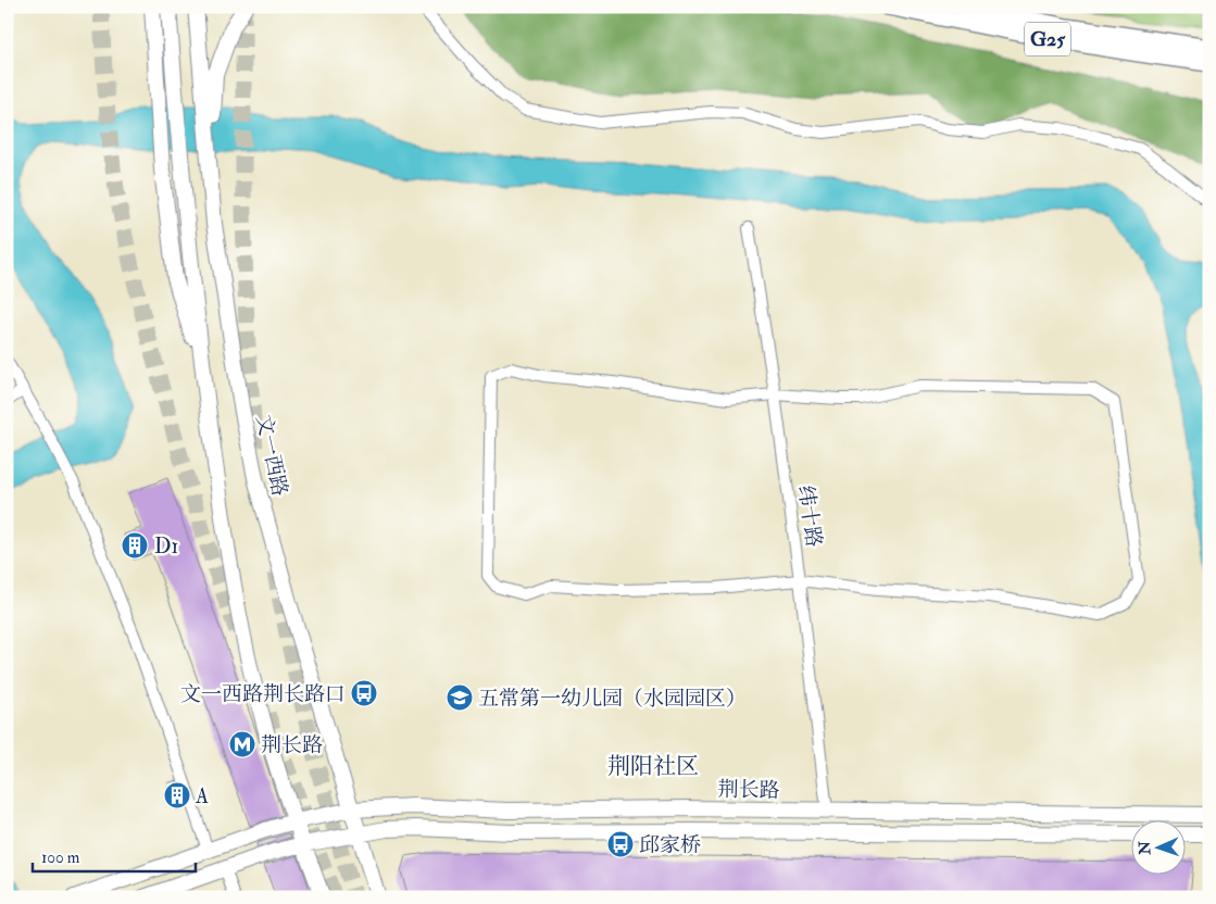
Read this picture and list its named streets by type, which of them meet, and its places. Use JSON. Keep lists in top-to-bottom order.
{
  "streets": {
    "highway": ["G25"],
    "main road": ["文一西路", "荆长路"],
    "street": ["纬十路"]
  },
  "crossings": [
    ["文一西路", "荆长路"],
    ["纬十路", "荆长路"]
  ],
  "districts": ["荆阳社区"],
  "places": {
    "building": ["D1", "A"],
    "bus stop": ["文一西路荆长路口", "邱家桥"],
    "school or university": ["五常第一幼儿园（水园园区）"],
    "metro station": ["荆长路"]
  },
  "scale_bar": "100 m",
  "north": "left"
}
